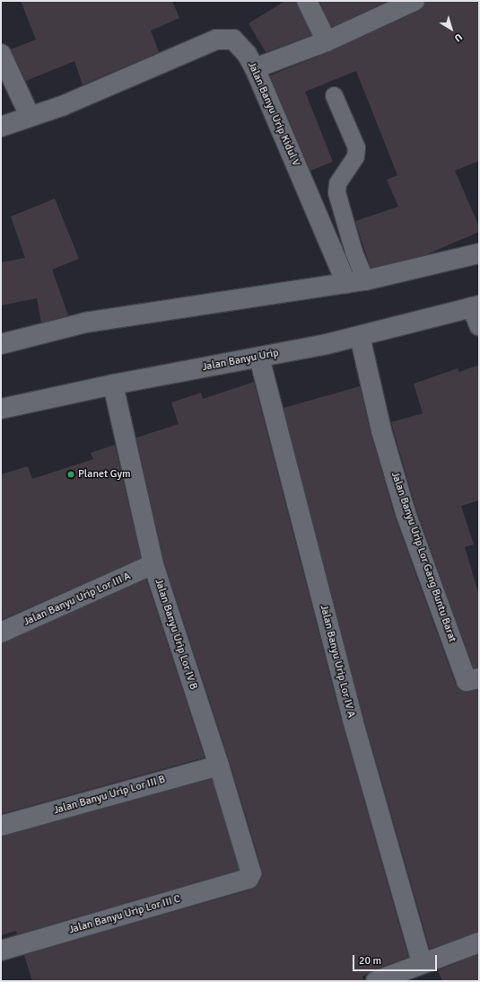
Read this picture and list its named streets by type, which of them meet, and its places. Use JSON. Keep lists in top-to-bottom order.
{
  "streets": {
    "street": [
      "Jalan Banyu Urip Kidul V",
      "Jalan Banyu Urip",
      "Jalan Banyu Urip Lor Gang Buntu Barat",
      "Jalan Banyu Urip Lor III A",
      "Jalan Banyu Urip Lor IV B",
      "Jalan Banyu Urip Lor IV A",
      "Jalan Banyu Urip Lor III B",
      "Jalan Banyu Urip Lor III C"
    ]
  },
  "crossings": [
    ["Jalan Banyu Urip", "Jalan Banyu Urip Lor Gang Buntu Barat"],
    ["Jalan Banyu Urip", "Jalan Banyu Urip Lor IV B"],
    ["Jalan Banyu Urip", "Jalan Banyu Urip Lor IV A"],
    ["Jalan Banyu Urip Lor III A", "Jalan Banyu Urip Lor IV B"],
    ["Jalan Banyu Urip Lor IV B", "Jalan Banyu Urip Lor III B"],
    ["Jalan Banyu Urip Lor IV B", "Jalan Banyu Urip Lor III C"]
  ],
  "places": ["Planet Gym"],
  "scale_bar": "20 m",
  "north": "bottom right"
}
